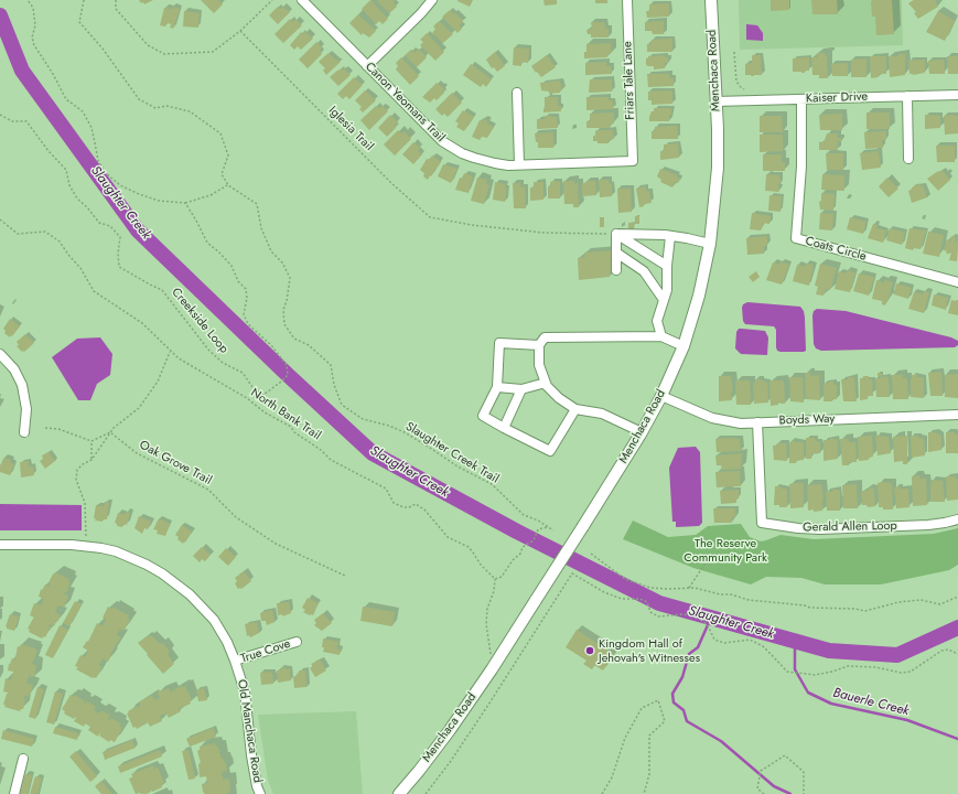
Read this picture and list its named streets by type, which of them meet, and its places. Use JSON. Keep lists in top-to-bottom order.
{
  "streets": {
    "main road": ["Menchaca Road"],
    "street": [
      "Friars Tale Lane",
      "Kaiser Drive",
      "Canon Yeomans Trail",
      "Coats Circle",
      "Boyds Way",
      "Gerald Allen Loop",
      "True Cove",
      "Old Manchaca Road"
    ],
    "path": [
      "Iglesia Trail",
      "Creekside Loop",
      "North Bank Trail",
      "Slaughter Creek Trail",
      "Oak Grove Trail"
    ]
  },
  "crossings": [
    ["Menchaca Road", "Kaiser Drive"],
    ["Menchaca Road", "Boyds Way"],
    ["Friars Tale Lane", "Canon Yeomans Trail"],
    ["Kaiser Drive", "Coats Circle"],
    ["Boyds Way", "Gerald Allen Loop"],
    ["True Cove", "Old Manchaca Road"]
  ],
  "water": ["Slaughter Creek", "Bauerle Creek"],
  "parks": ["The Reserve Community Park"],
  "places": ["Kingdom Hall of Jehovah's Witnesses"]
}
